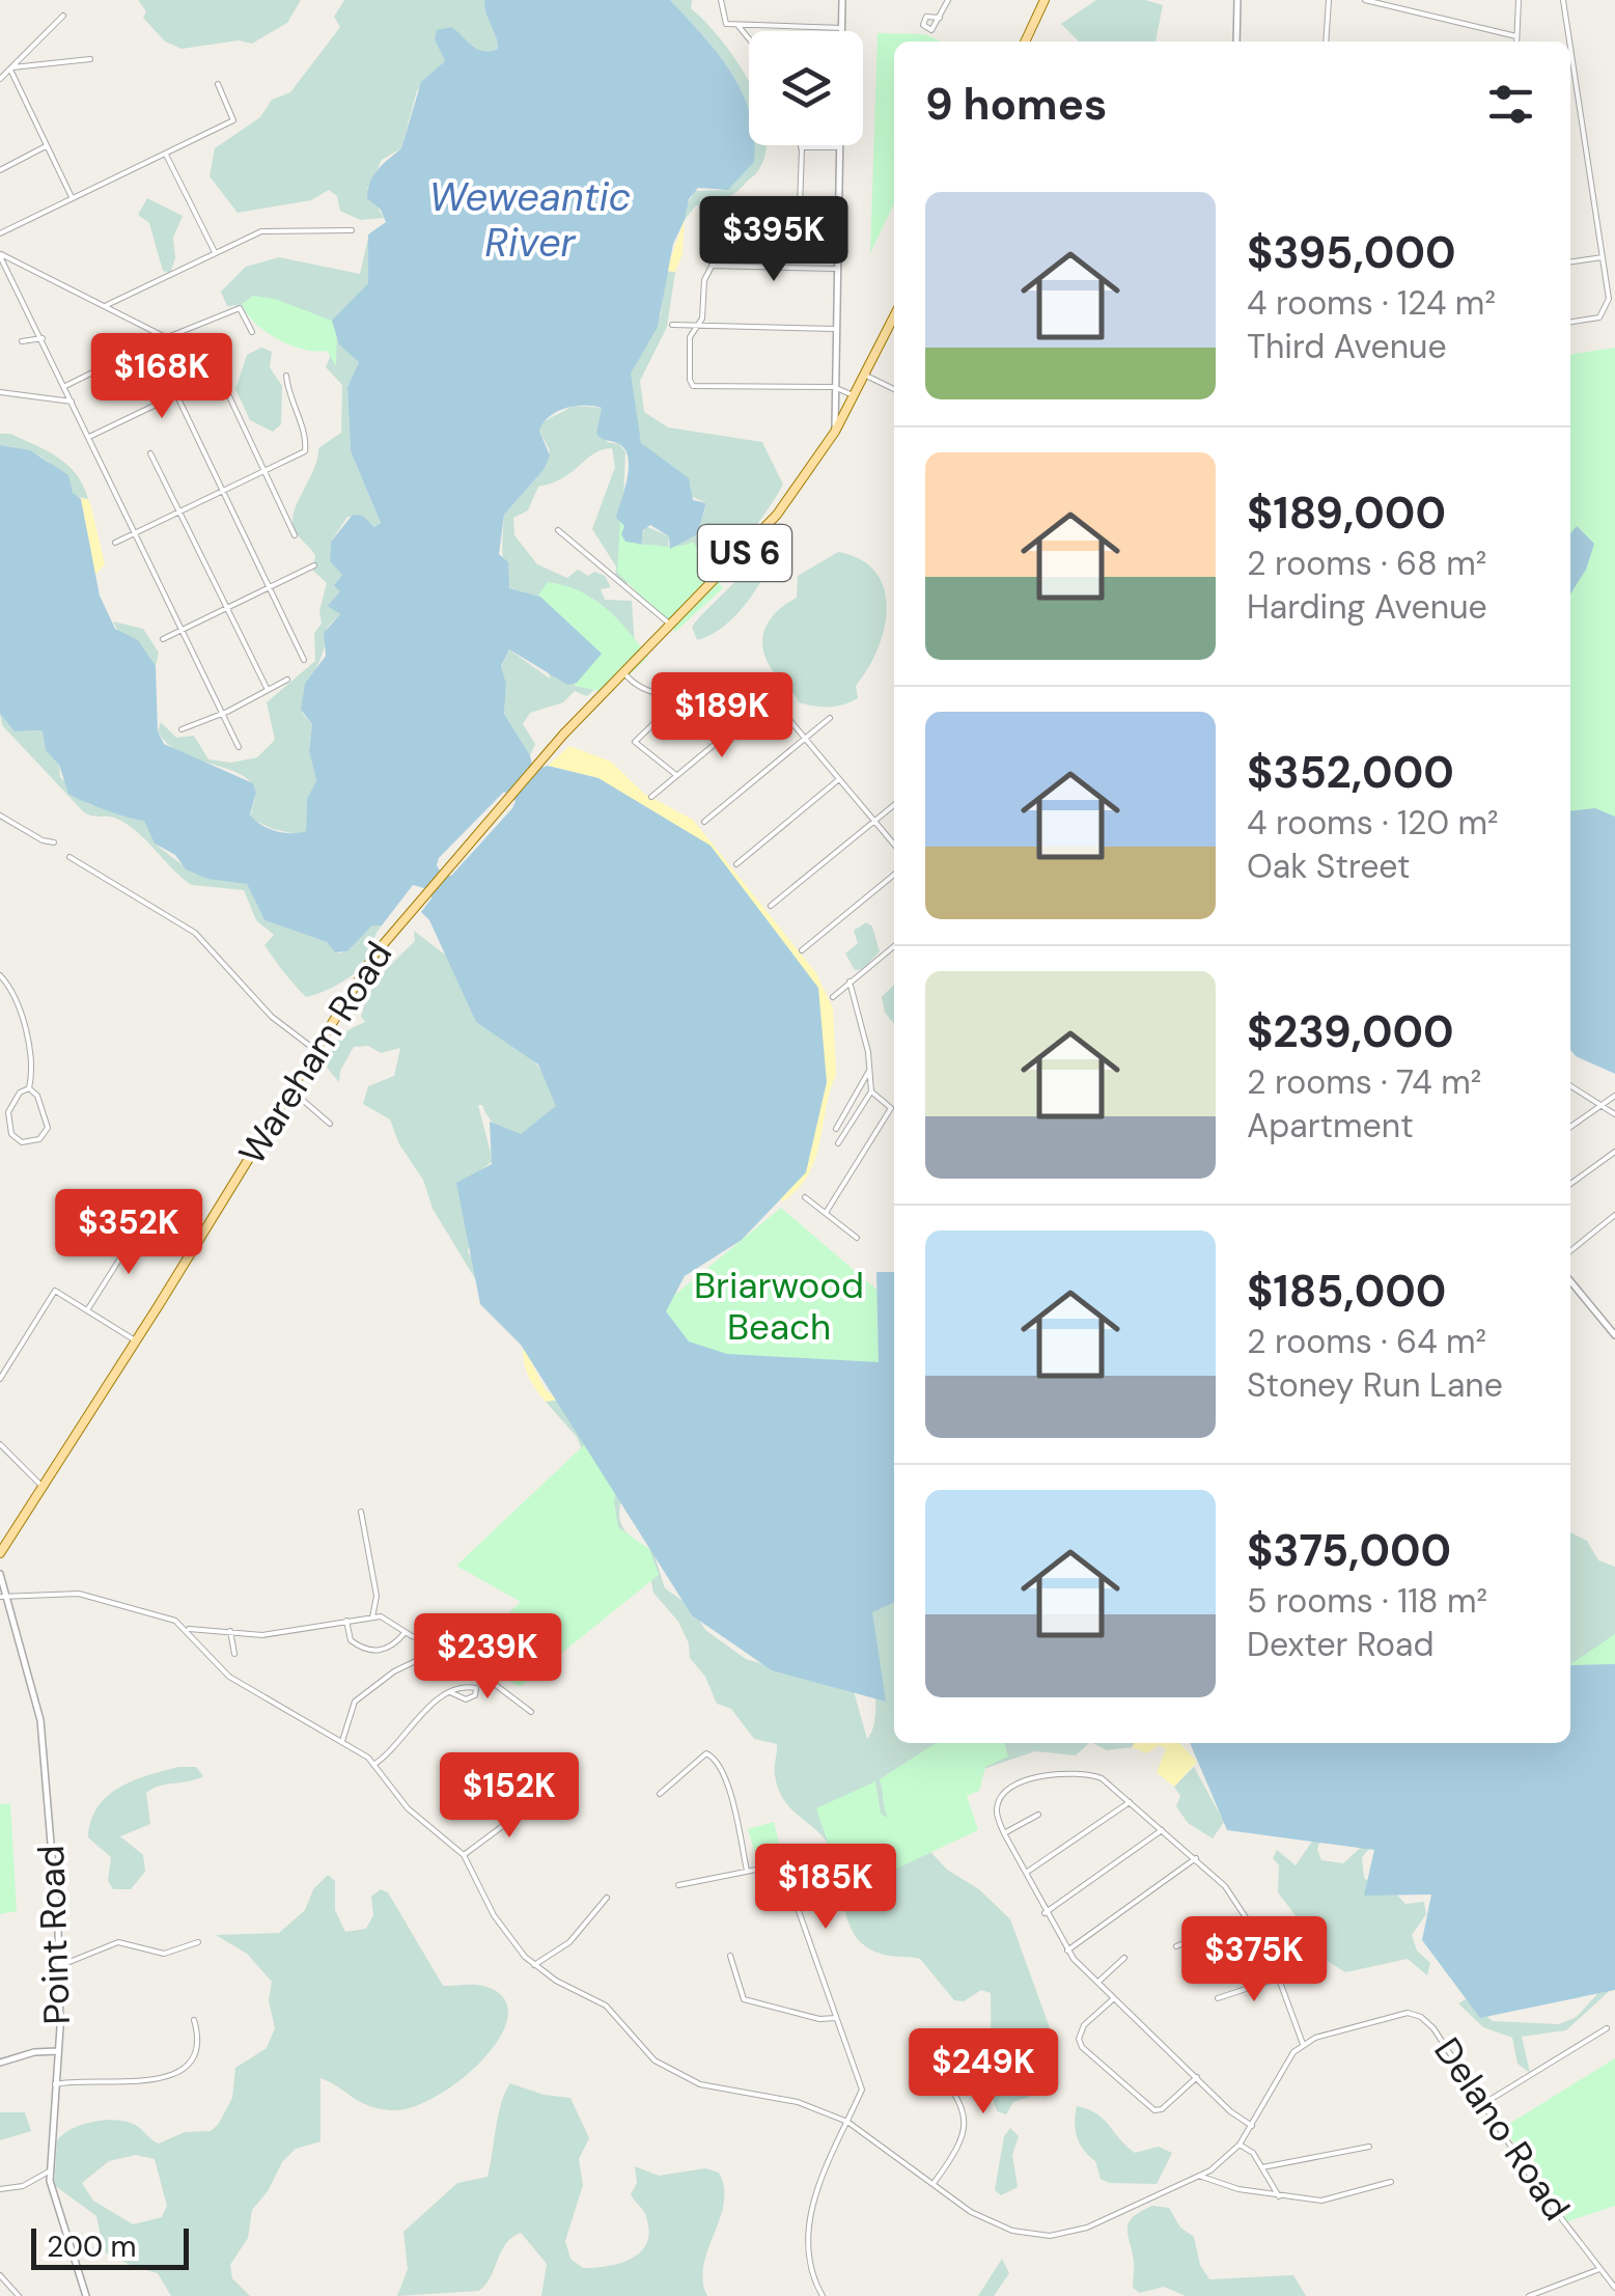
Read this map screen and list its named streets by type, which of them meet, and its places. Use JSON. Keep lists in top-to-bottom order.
{
  "streets": {
    "main road": ["US 6", "Wareham Road"],
    "street": ["Point Road", "Delano Road"]
  },
  "crossings": [
    ["US 6", "Wareham Road"]
  ],
  "water": ["Weweantic River"],
  "parks": ["Briarwood Beach"],
  "scale_bar": "200 m",
  "page": {
    "heading": "9 homes",
    "list": [
      {
        "name": "$395,000",
        "note": "4 rooms · 124 m² · Third Avenue"
      },
      {
        "name": "$189,000",
        "note": "2 rooms · 68 m² · Harding Avenue"
      },
      {
        "name": "$352,000",
        "note": "4 rooms · 120 m² · Oak Street"
      },
      {
        "name": "$239,000",
        "note": "2 rooms · 74 m² · Apartment"
      },
      {
        "name": "$185,000",
        "note": "2 rooms · 64 m² · Stoney Run Lane"
      },
      {
        "name": "$375,000",
        "note": "5 rooms · 118 m² · Dexter Road"
      }
    ],
    "price": [
      "$395K",
      "$168K",
      "$189K",
      "$352K",
      "$239K",
      "$152K",
      "$185K",
      "$375K",
      "$249K"
    ],
    "scale": "200 m"
  }
}
